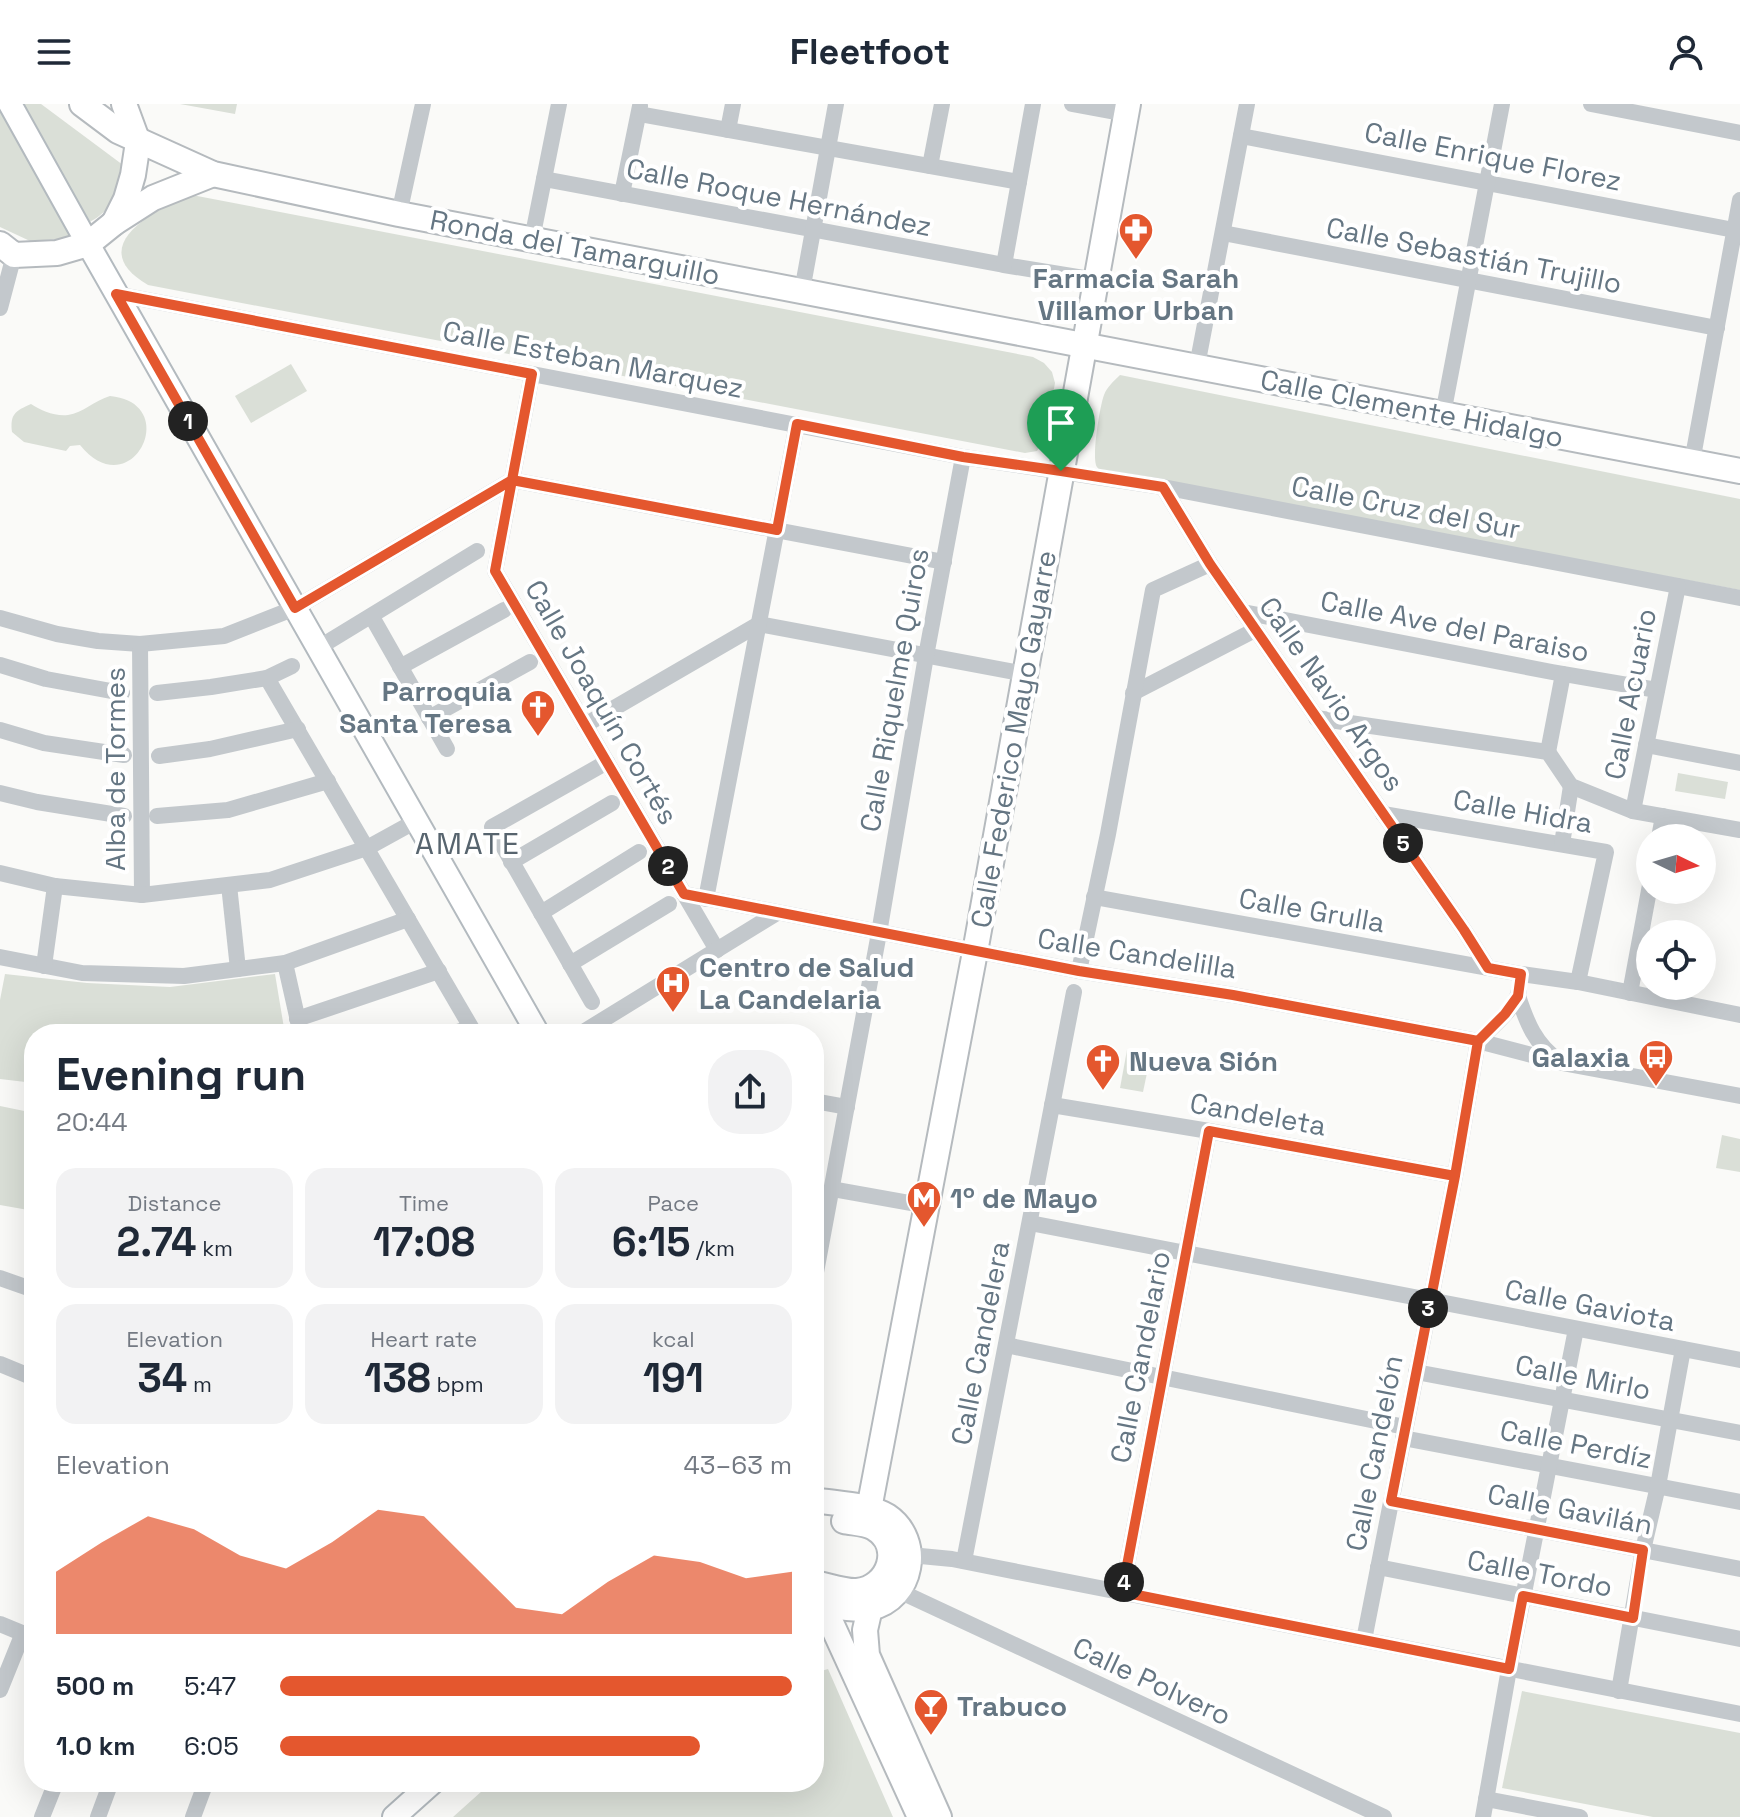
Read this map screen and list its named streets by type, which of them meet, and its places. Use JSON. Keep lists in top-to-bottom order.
{
  "streets": {
    "main road": ["Ronda del Tamarguillo", "Calle Clemente Hidalgo", "Calle Federico Mayo Gayarre"],
    "street": [
      "Calle Enrique Florez",
      "Calle Roque Hernández",
      "Calle Sebastián Trujillo",
      "Calle Esteban Marquez",
      "Calle Cruz del Sur",
      "Calle Ave del Paraiso",
      "Calle Riquelme Quiros",
      "Calle Navio Argos",
      "Calle Acuario",
      "Calle Joaquín Cortés",
      "Alba de Tormes",
      "Calle Hidra",
      "Calle Grulla",
      "Calle Candelilla",
      "Candeleta",
      "Calle Gaviota",
      "Calle Candelera",
      "Calle Candelario",
      "Calle Mirlo",
      "Calle Perdíz",
      "Calle Candelón",
      "Calle Gavilán",
      "Calle Tordo",
      "Calle Polvero"
    ]
  },
  "crossings": [
    ["Calle Roque Hernández", "Calle Federico Mayo Gayarre"],
    ["Ronda del Tamarguillo", "Calle Clemente Hidalgo"],
    ["Ronda del Tamarguillo", "Calle Federico Mayo Gayarre"],
    ["Calle Esteban Marquez", "Calle Cruz del Sur"],
    ["Calle Esteban Marquez", "Calle Riquelme Quiros"],
    ["Calle Esteban Marquez", "Calle Joaquín Cortés"],
    ["Calle Esteban Marquez", "Calle Federico Mayo Gayarre"],
    ["Calle Clemente Hidalgo", "Calle Federico Mayo Gayarre"],
    ["Calle Cruz del Sur", "Calle Navio Argos"],
    ["Calle Cruz del Sur", "Calle Acuario"],
    ["Calle Cruz del Sur", "Calle Federico Mayo Gayarre"],
    ["Calle Ave del Paraiso", "Calle Navio Argos"],
    ["Calle Ave del Paraiso", "Calle Acuario"],
    ["Calle Riquelme Quiros", "Calle Candelilla"],
    ["Calle Navio Argos", "Calle Hidra"],
    ["Calle Navio Argos", "Calle Grulla"],
    ["Calle Joaquín Cortés", "Calle Candelilla"],
    ["Calle Federico Mayo Gayarre", "Calle Candelilla"],
    ["Calle Hidra", "Calle Grulla"],
    ["Calle Candelilla", "Calle Candelón"],
    ["Candeleta", "Calle Candelera"],
    ["Candeleta", "Calle Candelario"],
    ["Candeleta", "Calle Candelón"],
    ["Calle Gaviota", "Calle Candelera"],
    ["Calle Gaviota", "Calle Candelario"],
    ["Calle Gaviota", "Calle Candelón"],
    ["Calle Candelera", "Calle Perdíz"],
    ["Calle Candelario", "Calle Perdíz"],
    ["Calle Mirlo", "Calle Candelón"],
    ["Calle Perdíz", "Calle Candelón"],
    ["Calle Candelón", "Calle Gavilán"],
    ["Calle Candelón", "Calle Tordo"]
  ],
  "districts": ["AMATE"],
  "places": {
    "pharmacy": ["Farmacia Sarah Villamor Urban"],
    "church": ["Parroquia Santa Teresa", "Nueva Sión"],
    "hospital": ["Centro de Salud La Candelaria"],
    "bus stop": ["Galaxia"],
    "metro station": ["1º de Mayo"],
    "bar": ["Trabuco"]
  },
  "north": "right",
  "page": {
    "header": "Fleetfoot",
    "pins": [
      "1",
      "5",
      "2",
      "3",
      "4"
    ],
    "heading": ["Evening run", "20:44"],
    "stats": [
      ["Distance", "2.74 km"],
      ["Time", "17:08"],
      ["Pace", "6:15 /km"],
      ["Elevation", "34 m"],
      ["Heart rate", "138 bpm"],
      ["kcal", "191"]
    ],
    "chart": ["Elevation", "43–63 m"],
    "list": [
      {
        "name": "500 m",
        "note": "5:47"
      },
      {
        "name": "1.0 km",
        "note": "6:05"
      }
    ]
  }
}
